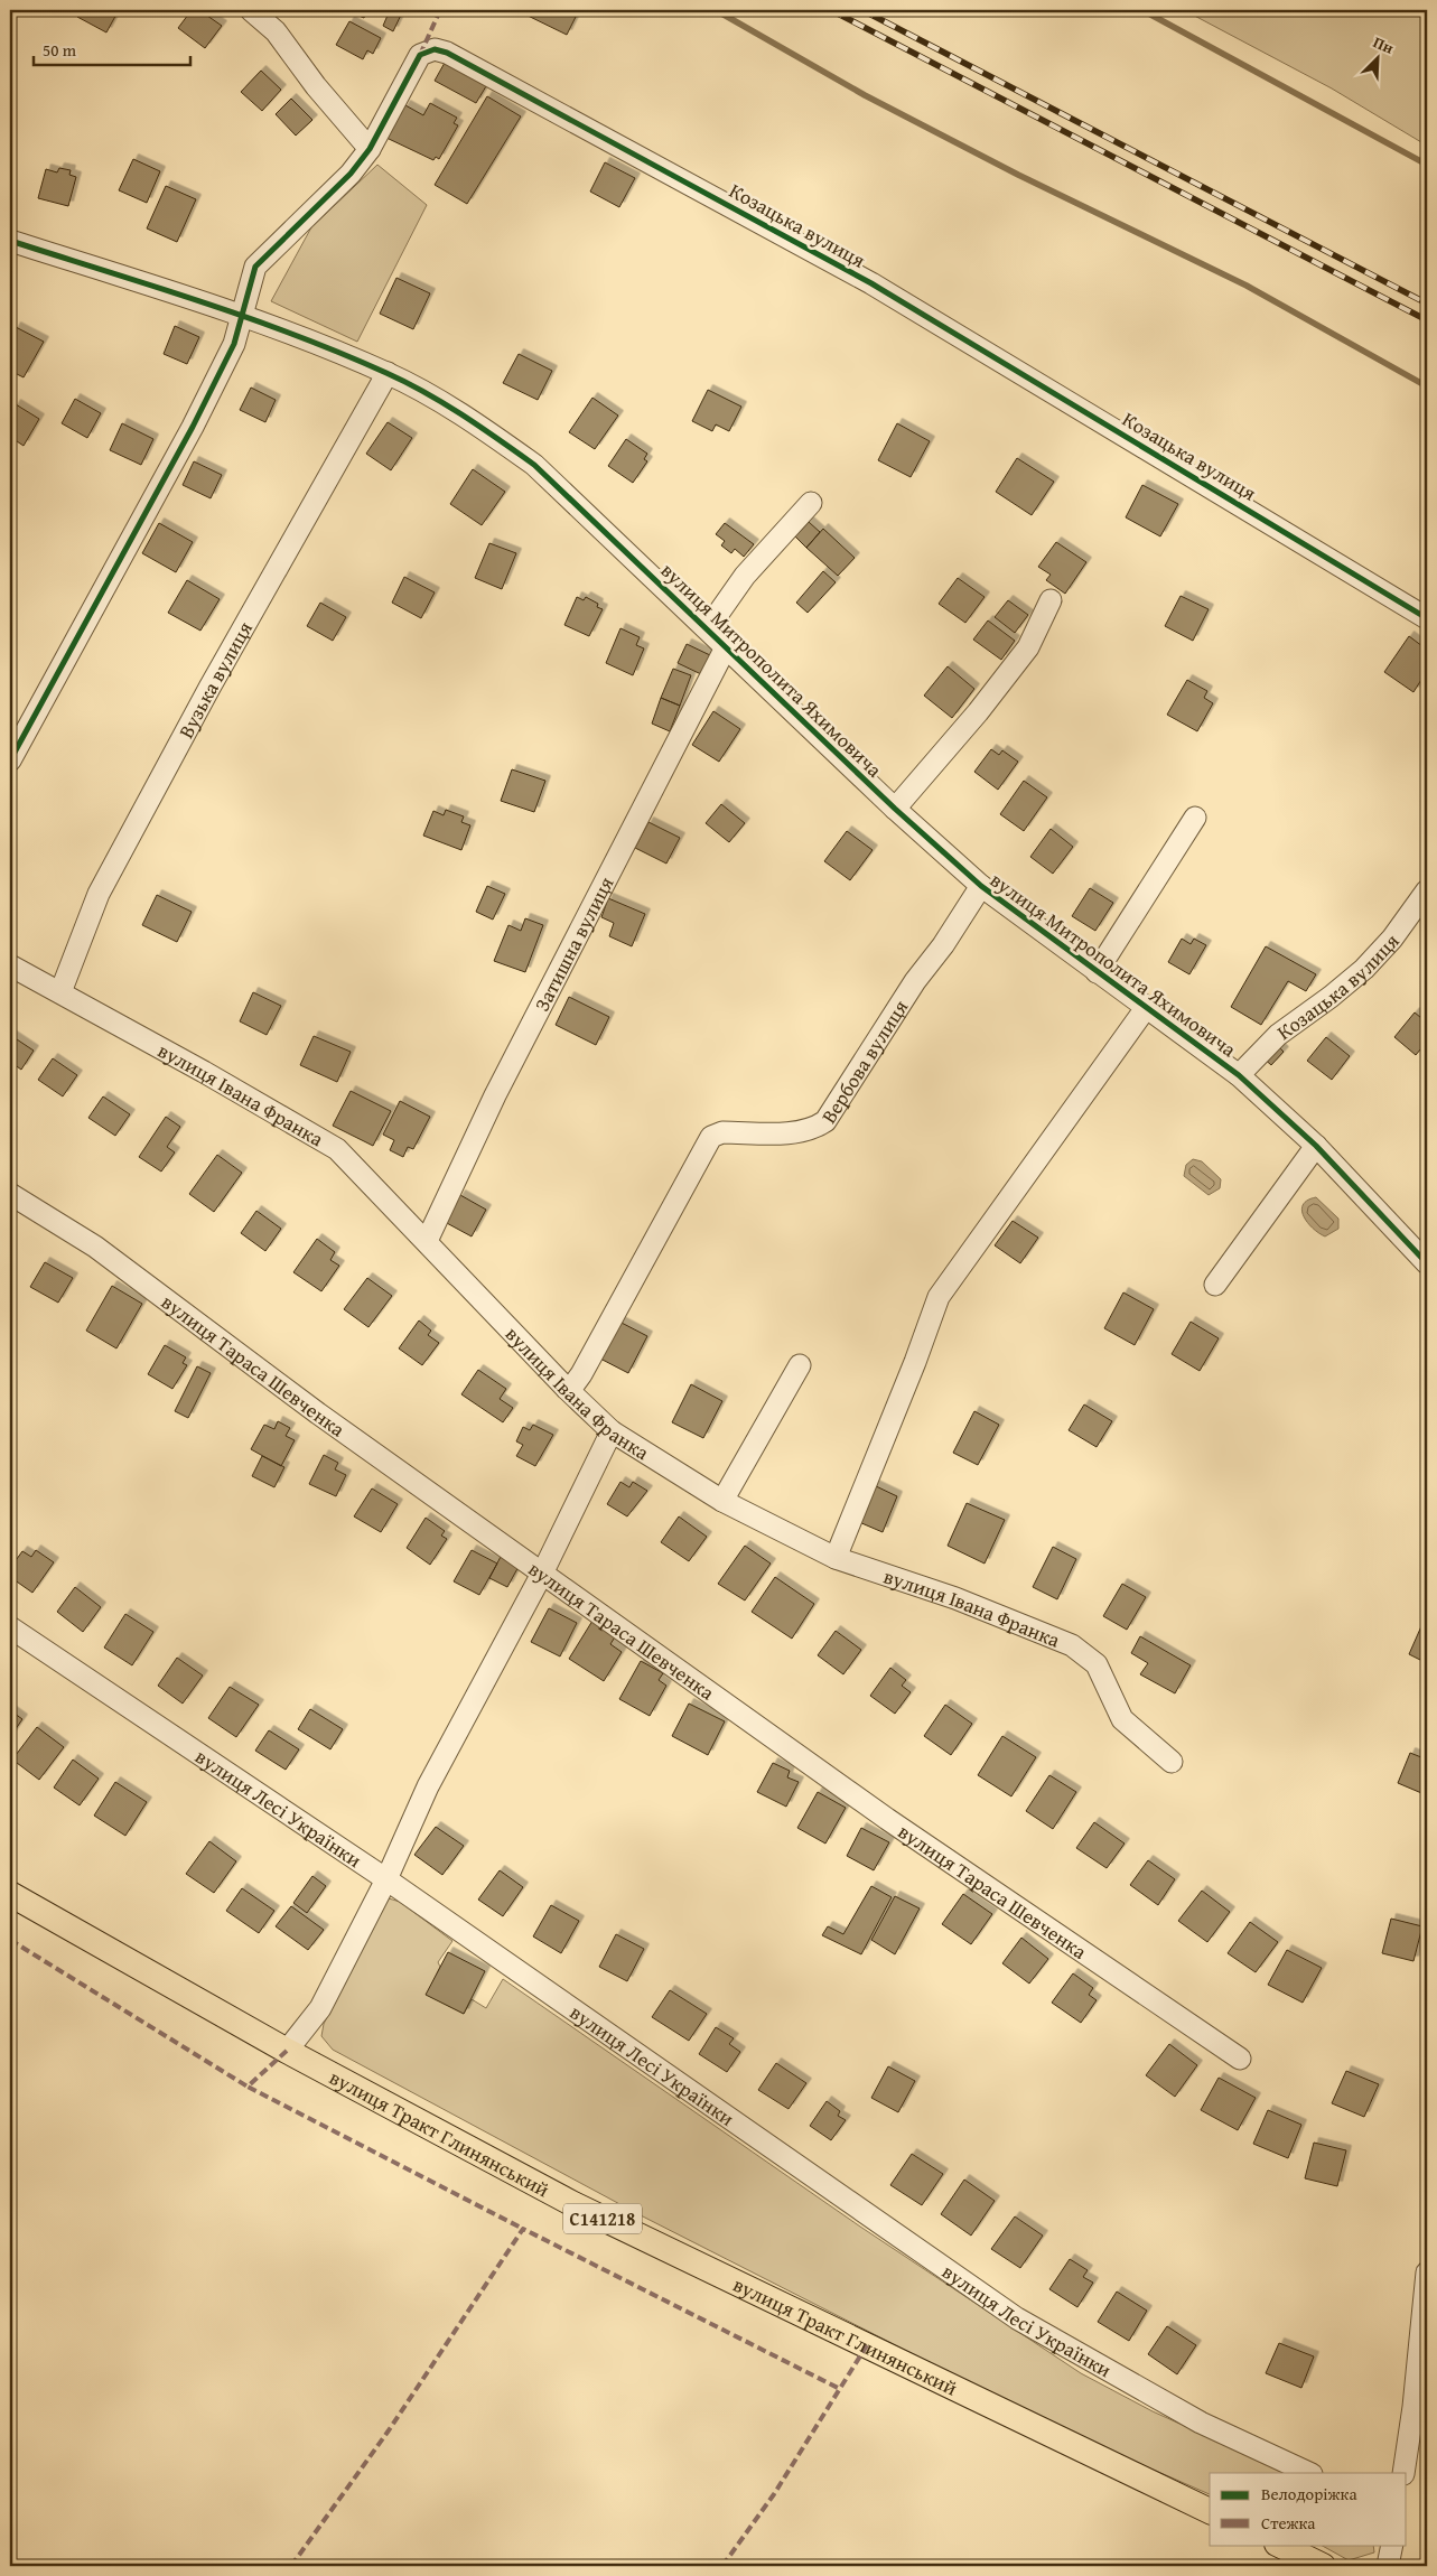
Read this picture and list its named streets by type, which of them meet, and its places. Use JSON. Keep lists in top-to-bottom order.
{
  "streets": {
    "main road": ["вулиця Тракт Глинянський", "С141218"],
    "street": [
      "Козацька вулиця",
      "вулиця Митрополита Яхимовича",
      "Вузька вулиця",
      "Затишна вулиця",
      "Вербова вулиця",
      "вулиця Івана Франка",
      "вулиця Тараса Шевченка",
      "вулиця Лесі Українки"
    ]
  },
  "crossings": [
    ["Козацька вулиця", "вулиця Митрополита Яхимовича"],
    ["вулиця Митрополита Яхимовича", "Вузька вулиця"],
    ["вулиця Митрополита Яхимовича", "Затишна вулиця"],
    ["вулиця Митрополита Яхимовича", "Вербова вулиця"],
    ["Вузька вулиця", "вулиця Івана Франка"],
    ["Затишна вулиця", "вулиця Івана Франка"],
    ["Вербова вулиця", "вулиця Івана Франка"]
  ],
  "legend": ["Велодоріжка", "Стежка"],
  "scale_bar": "50 m",
  "north": "top right"
}
